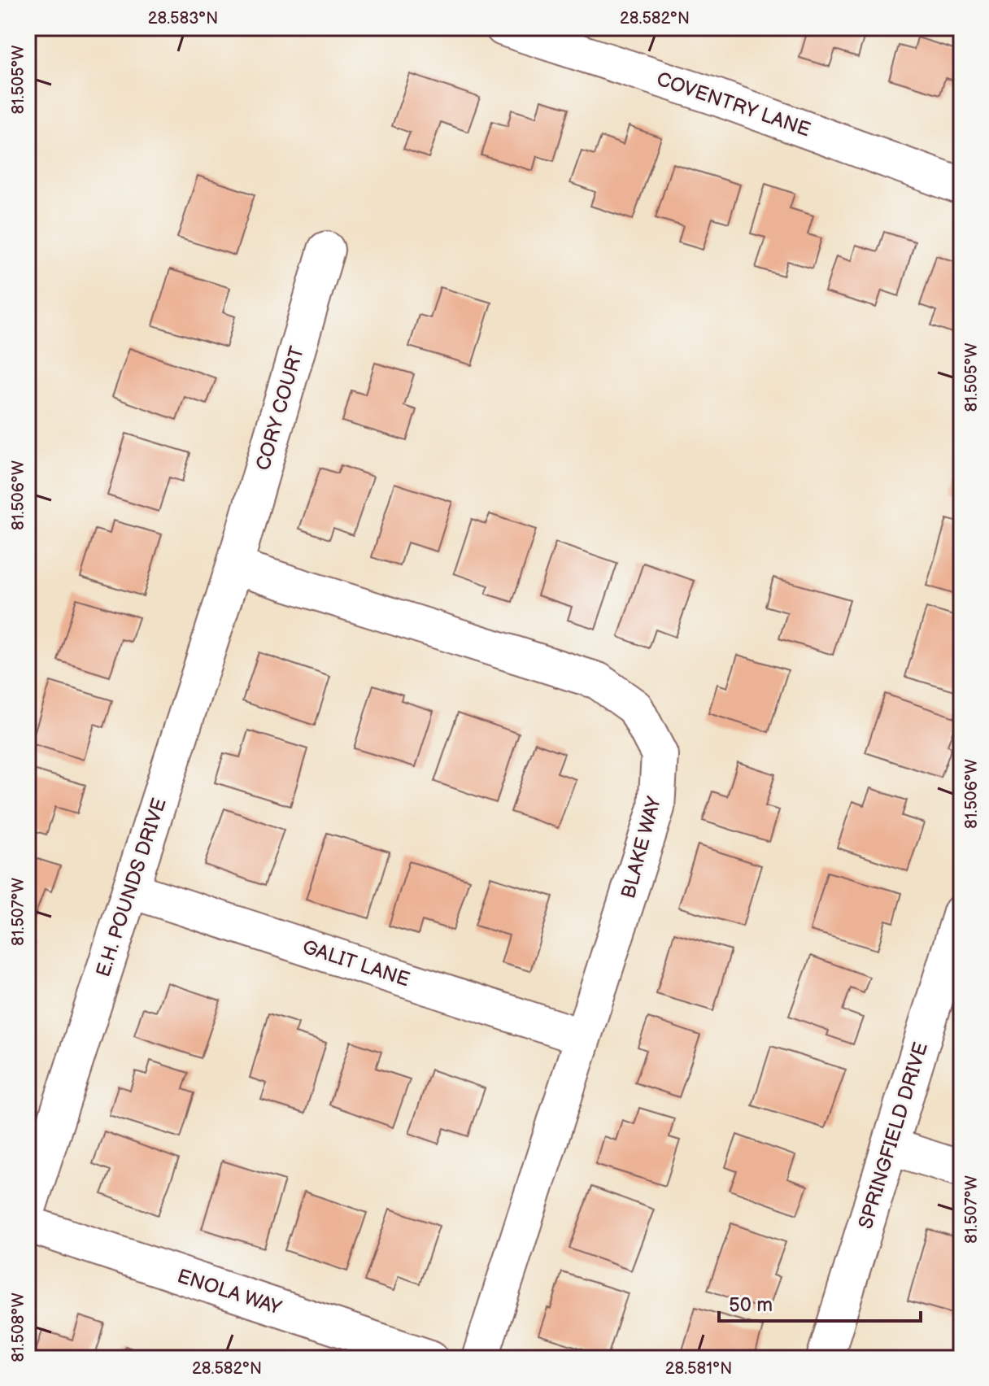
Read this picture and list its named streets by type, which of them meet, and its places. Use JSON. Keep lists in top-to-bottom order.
{
  "streets": {
    "street": [
      "COVENTRY LANE",
      "CORY COURT",
      "BLAKE WAY",
      "E.H. POUNDS DRIVE",
      "GALIT LANE",
      "SPRINGFIELD DRIVE",
      "ENOLA WAY"
    ]
  },
  "crossings": [
    ["CORY COURT", "BLAKE WAY"],
    ["CORY COURT", "E.H. POUNDS DRIVE"],
    ["BLAKE WAY", "E.H. POUNDS DRIVE"],
    ["BLAKE WAY", "GALIT LANE"],
    ["E.H. POUNDS DRIVE", "GALIT LANE"]
  ],
  "scale_bar": "50 m",
  "coordinates": [
    "28.583°N",
    "28.582°N",
    "81.505°W",
    "81.506°W",
    "81.507°W",
    "81.508°W",
    "28.581°N"
  ]
}
